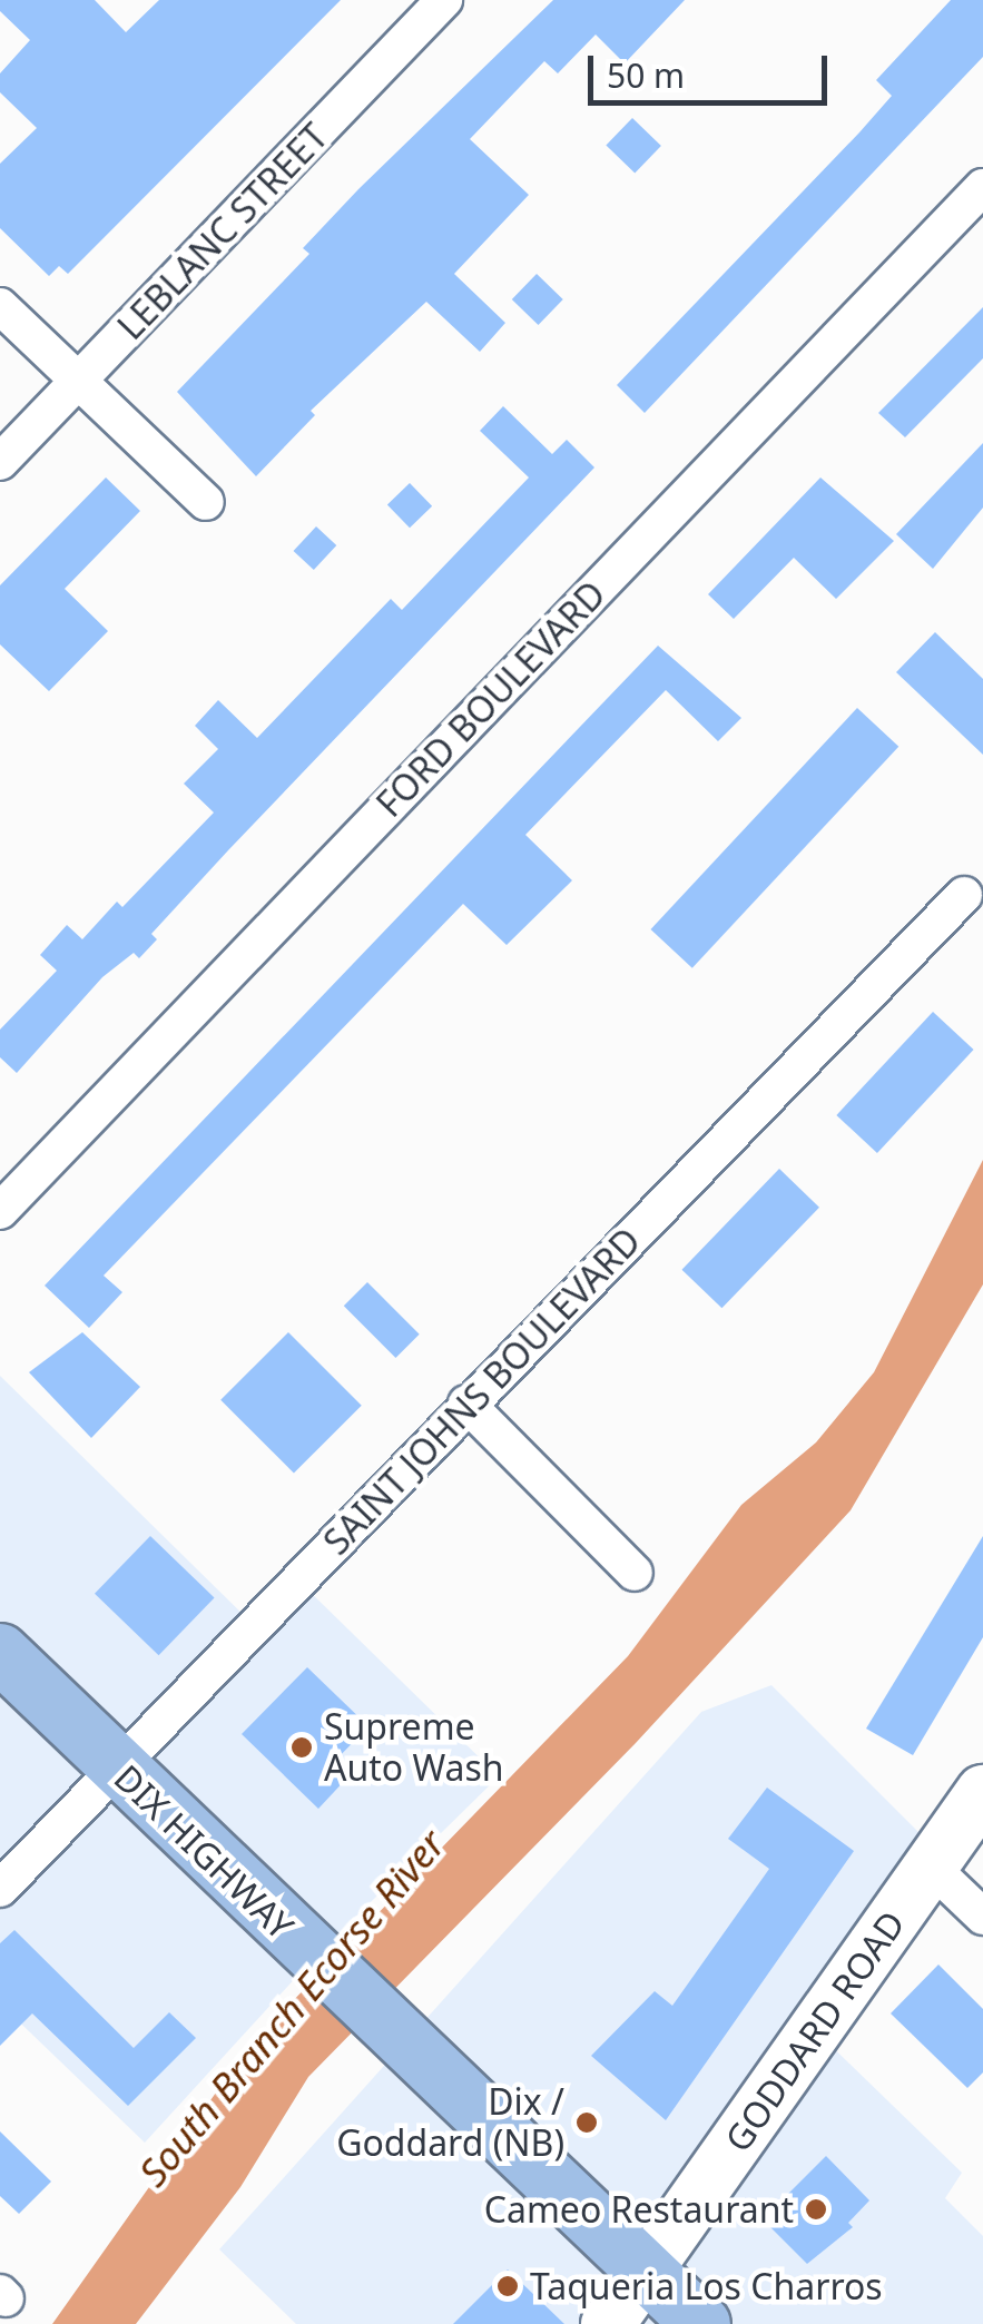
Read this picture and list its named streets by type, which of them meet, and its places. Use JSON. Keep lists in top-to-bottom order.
{
  "streets": {
    "main road": ["DIX HIGHWAY"],
    "street": [
      "LEBLANC STREET",
      "FORD BOULEVARD",
      "SAINT JOHNS BOULEVARD",
      "GODDARD ROAD"
    ]
  },
  "crossings": [
    ["SAINT JOHNS BOULEVARD", "DIX HIGHWAY"],
    ["DIX HIGHWAY", "GODDARD ROAD"]
  ],
  "water": ["South Branch Ecorse River"],
  "places": [
    "Supreme Auto Wash",
    "Dix / Goddard (NB)",
    "Cameo Restaurant",
    "Taqueria Los Charros"
  ],
  "scale_bar": "50 m"
}
